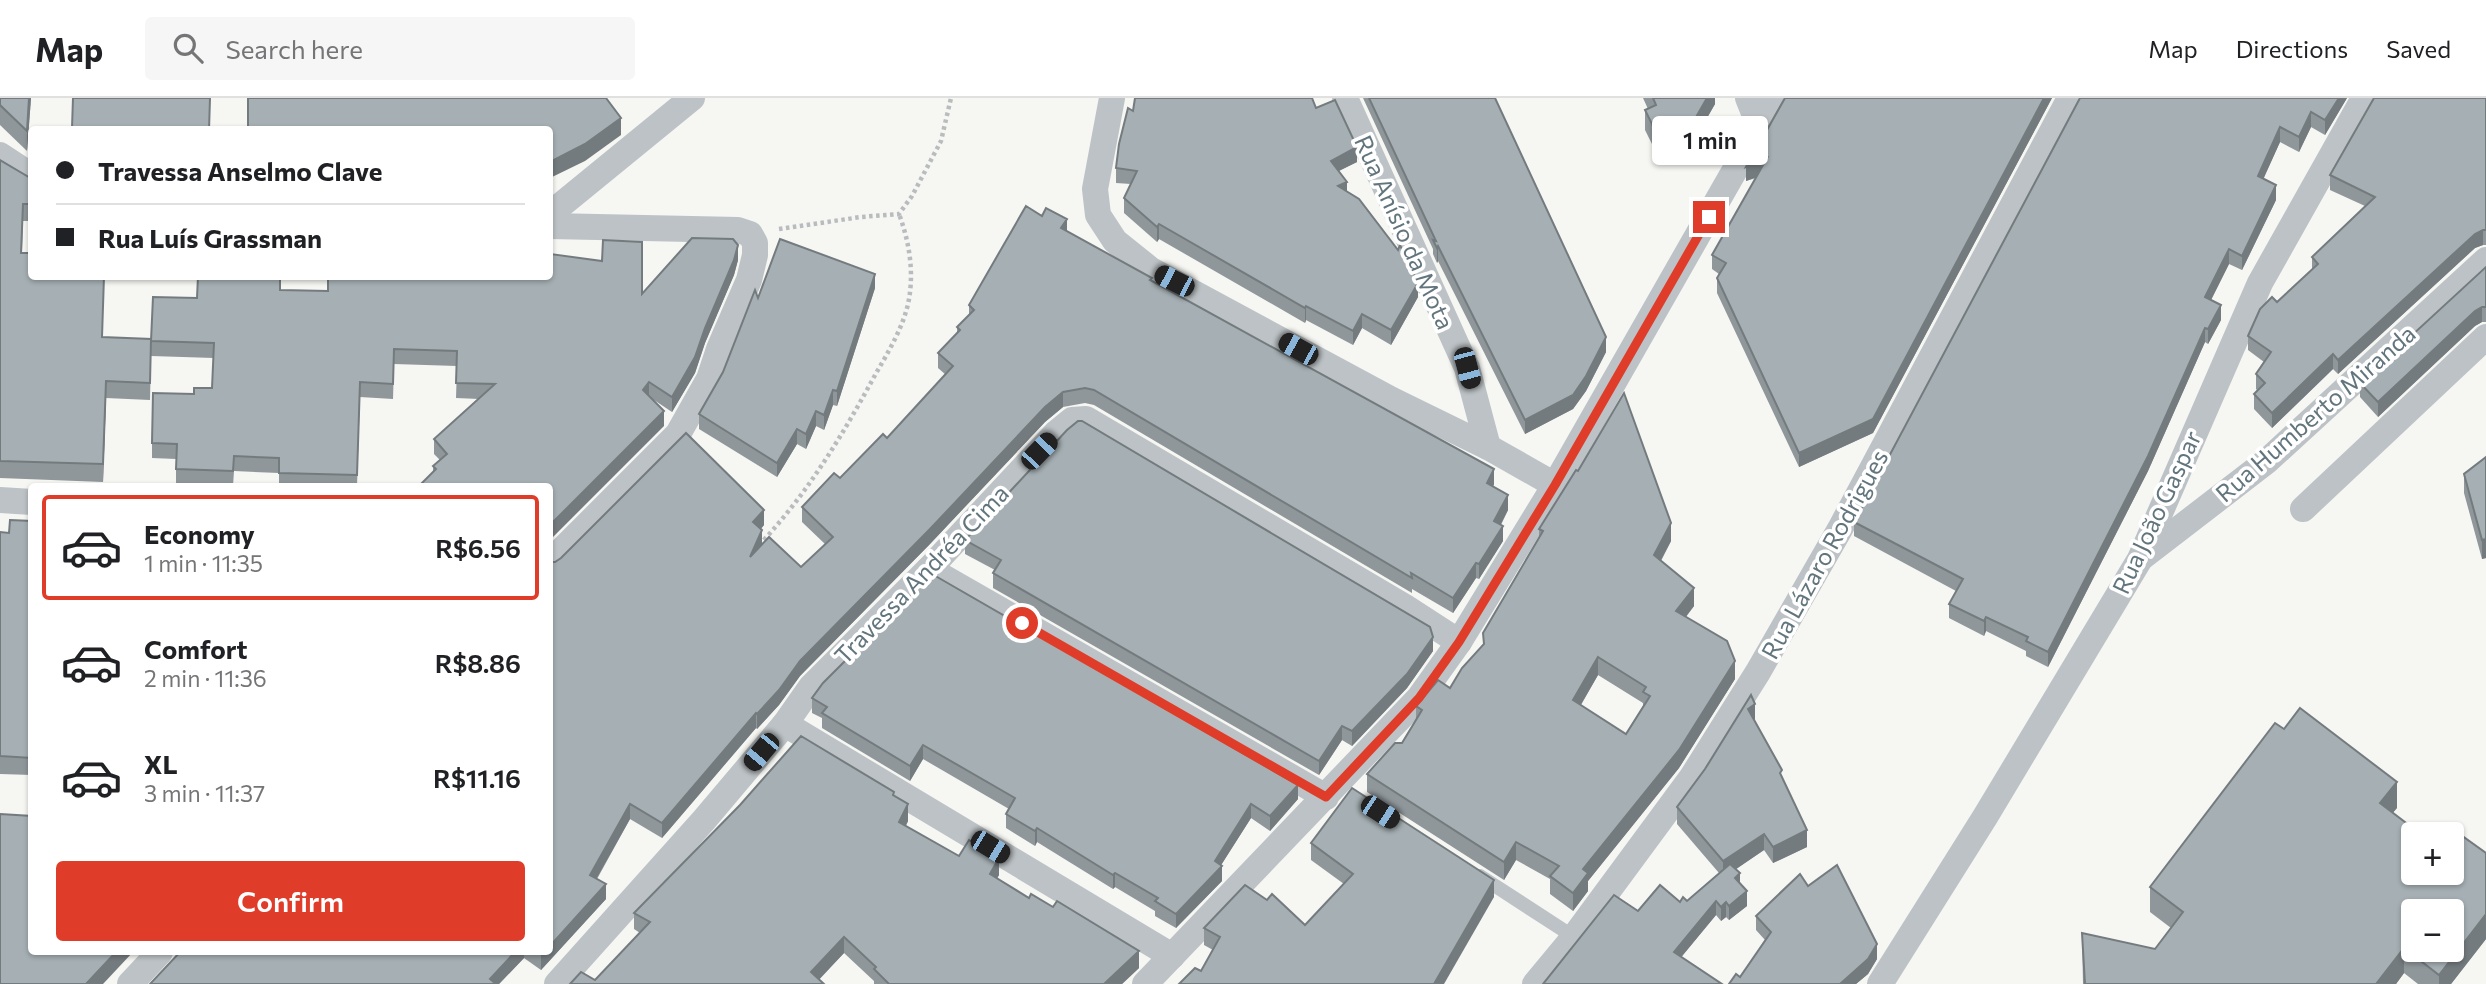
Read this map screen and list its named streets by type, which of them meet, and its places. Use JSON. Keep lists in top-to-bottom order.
{
  "streets": {
    "street": [
      "Rua Anísio da Mota",
      "Rua Humberto Miranda",
      "Rua João Gaspar",
      "Rua Lázaro Rodrigues",
      "Travessa Andréa Cima"
    ]
  },
  "crossings": [
    ["Rua Humberto Miranda", "Rua João Gaspar"]
  ],
  "page": {
    "header": "Map",
    "search": "Search here",
    "nav": ["Map", "Directions", "Saved"],
    "bubble": "1 min",
    "banner": ["Travessa Anselmo Clave", "Rua Luís Grassman"],
    "list": [
      {
        "name": "Economy",
        "note": "1 min · 11:35",
        "value": "R$6.56"
      },
      {
        "name": "Comfort",
        "note": "2 min · 11:36",
        "value": "R$8.86"
      },
      {
        "name": "XL",
        "note": "3 min · 11:37",
        "value": "R$11.16"
      }
    ],
    "map_buttons": ["+", "−"],
    "buttons": "Confirm"
  }
}
